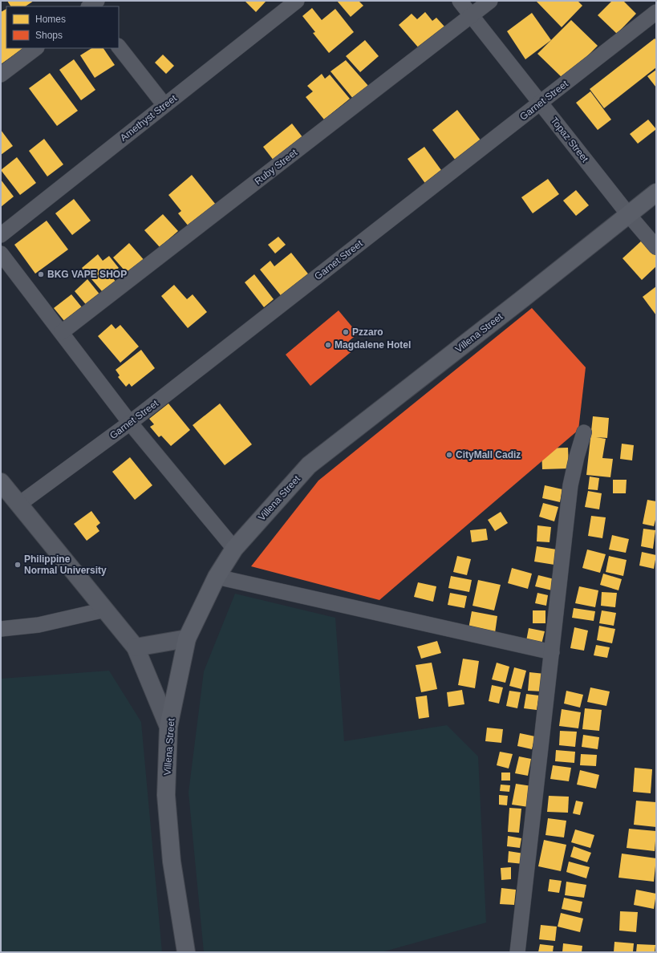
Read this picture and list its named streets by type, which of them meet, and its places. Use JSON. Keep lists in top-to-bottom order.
{
  "streets": {
    "main road": ["Villena Street"],
    "street": [
      "Garnet Street",
      "Amethyst Street",
      "Topaz Street",
      "Ruby Street"
    ]
  },
  "crossings": [
    ["Garnet Street", "Topaz Street"],
    ["Topaz Street", "Ruby Street"],
    ["Topaz Street", "Villena Street"]
  ],
  "places": [
    "BKG VAPE SHOP",
    "Pzzaro",
    "Magdalene Hotel",
    "CityMall Cadiz",
    "Philippine Normal University"
  ],
  "legend": ["Homes", "Shops"]
}
